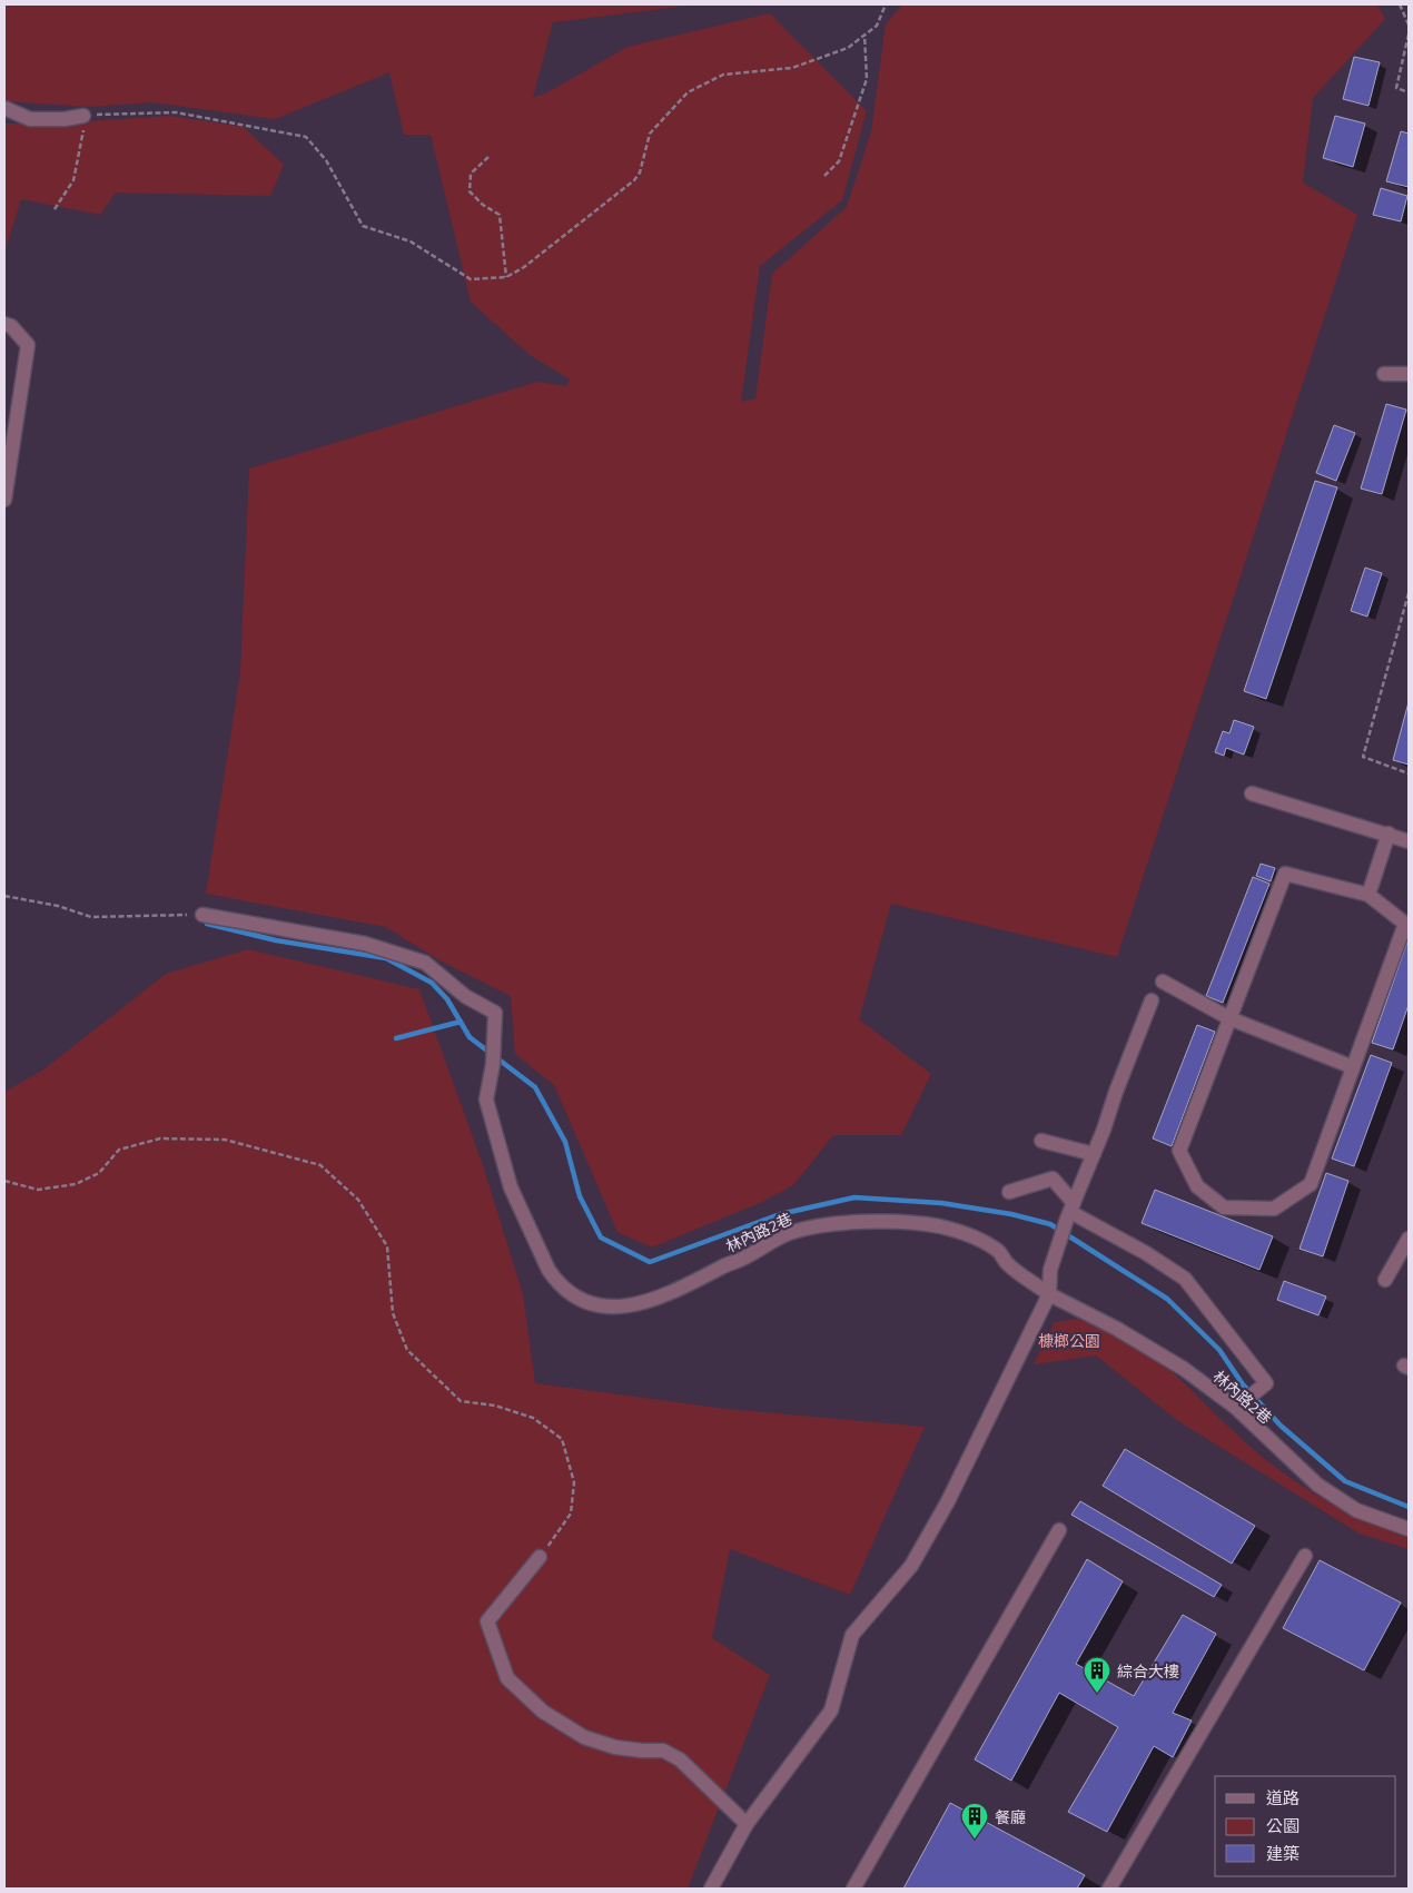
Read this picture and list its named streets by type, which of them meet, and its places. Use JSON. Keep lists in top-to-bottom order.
{
  "streets": {
    "street": ["林內路2巷"]
  },
  "parks": ["槺榔公園"],
  "places": {
    "building": ["綜合大樓", "餐廳"]
  },
  "legend": ["道路", "公園", "建築"]
}
